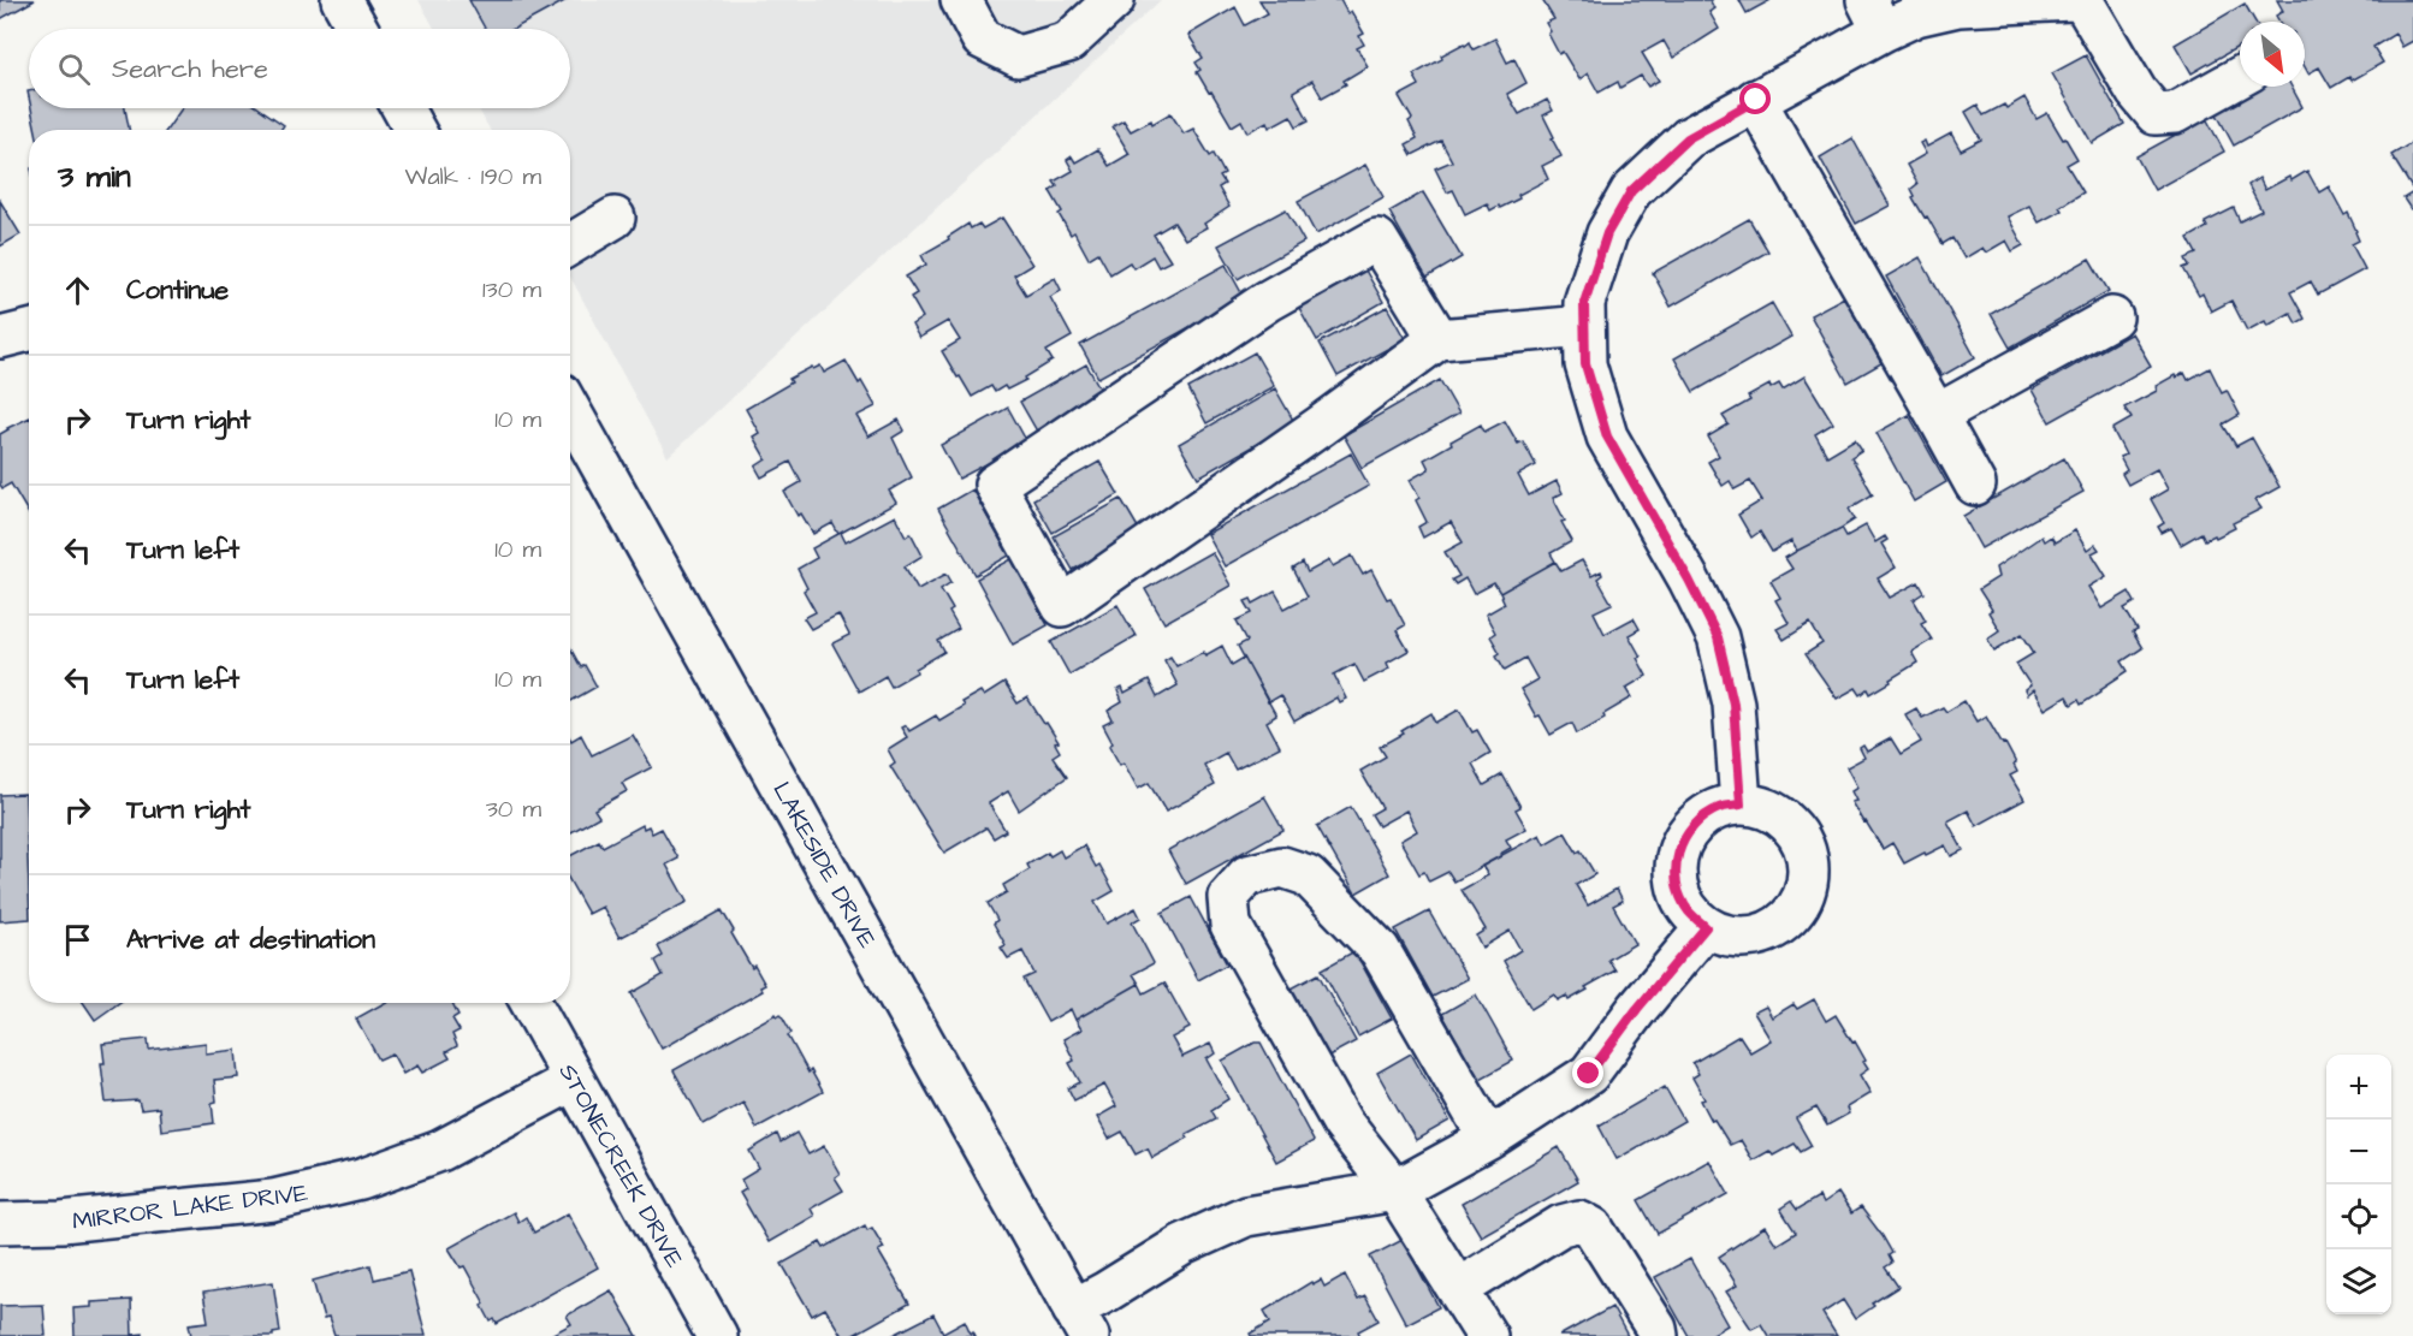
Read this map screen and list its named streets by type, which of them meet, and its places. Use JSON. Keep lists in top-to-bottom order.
{
  "streets": {
    "street": ["LAKESIDE DRIVE", "STONECREEK DRIVE", "MIRROR LAKE DRIVE"]
  },
  "crossings": [
    ["STONECREEK DRIVE", "MIRROR LAKE DRIVE"]
  ],
  "north": "bottom right",
  "page": {
    "search": "Search here",
    "heading": ["3 min", "Walk · 190 m"],
    "list": [
      ["Continue", "130 m"],
      ["Turn right", "10 m"],
      ["Turn left", "10 m"],
      ["Turn left", "10 m"],
      ["Turn right", "30 m"],
      "Arrive at destination"
    ],
    "map_buttons": ["+", "−"]
  }
}
